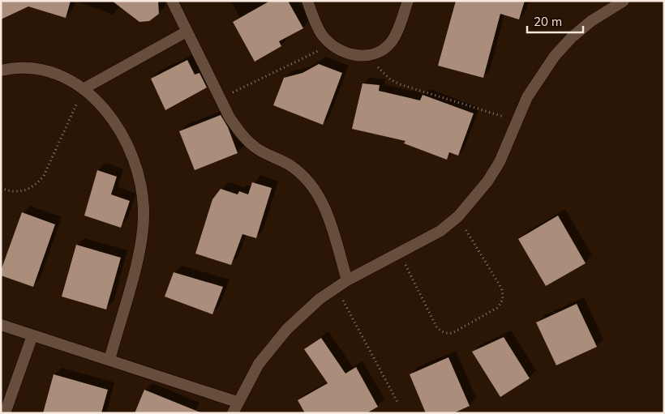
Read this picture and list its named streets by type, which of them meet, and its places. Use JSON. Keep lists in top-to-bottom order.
{
  "scale_bar": "20 m"
}
